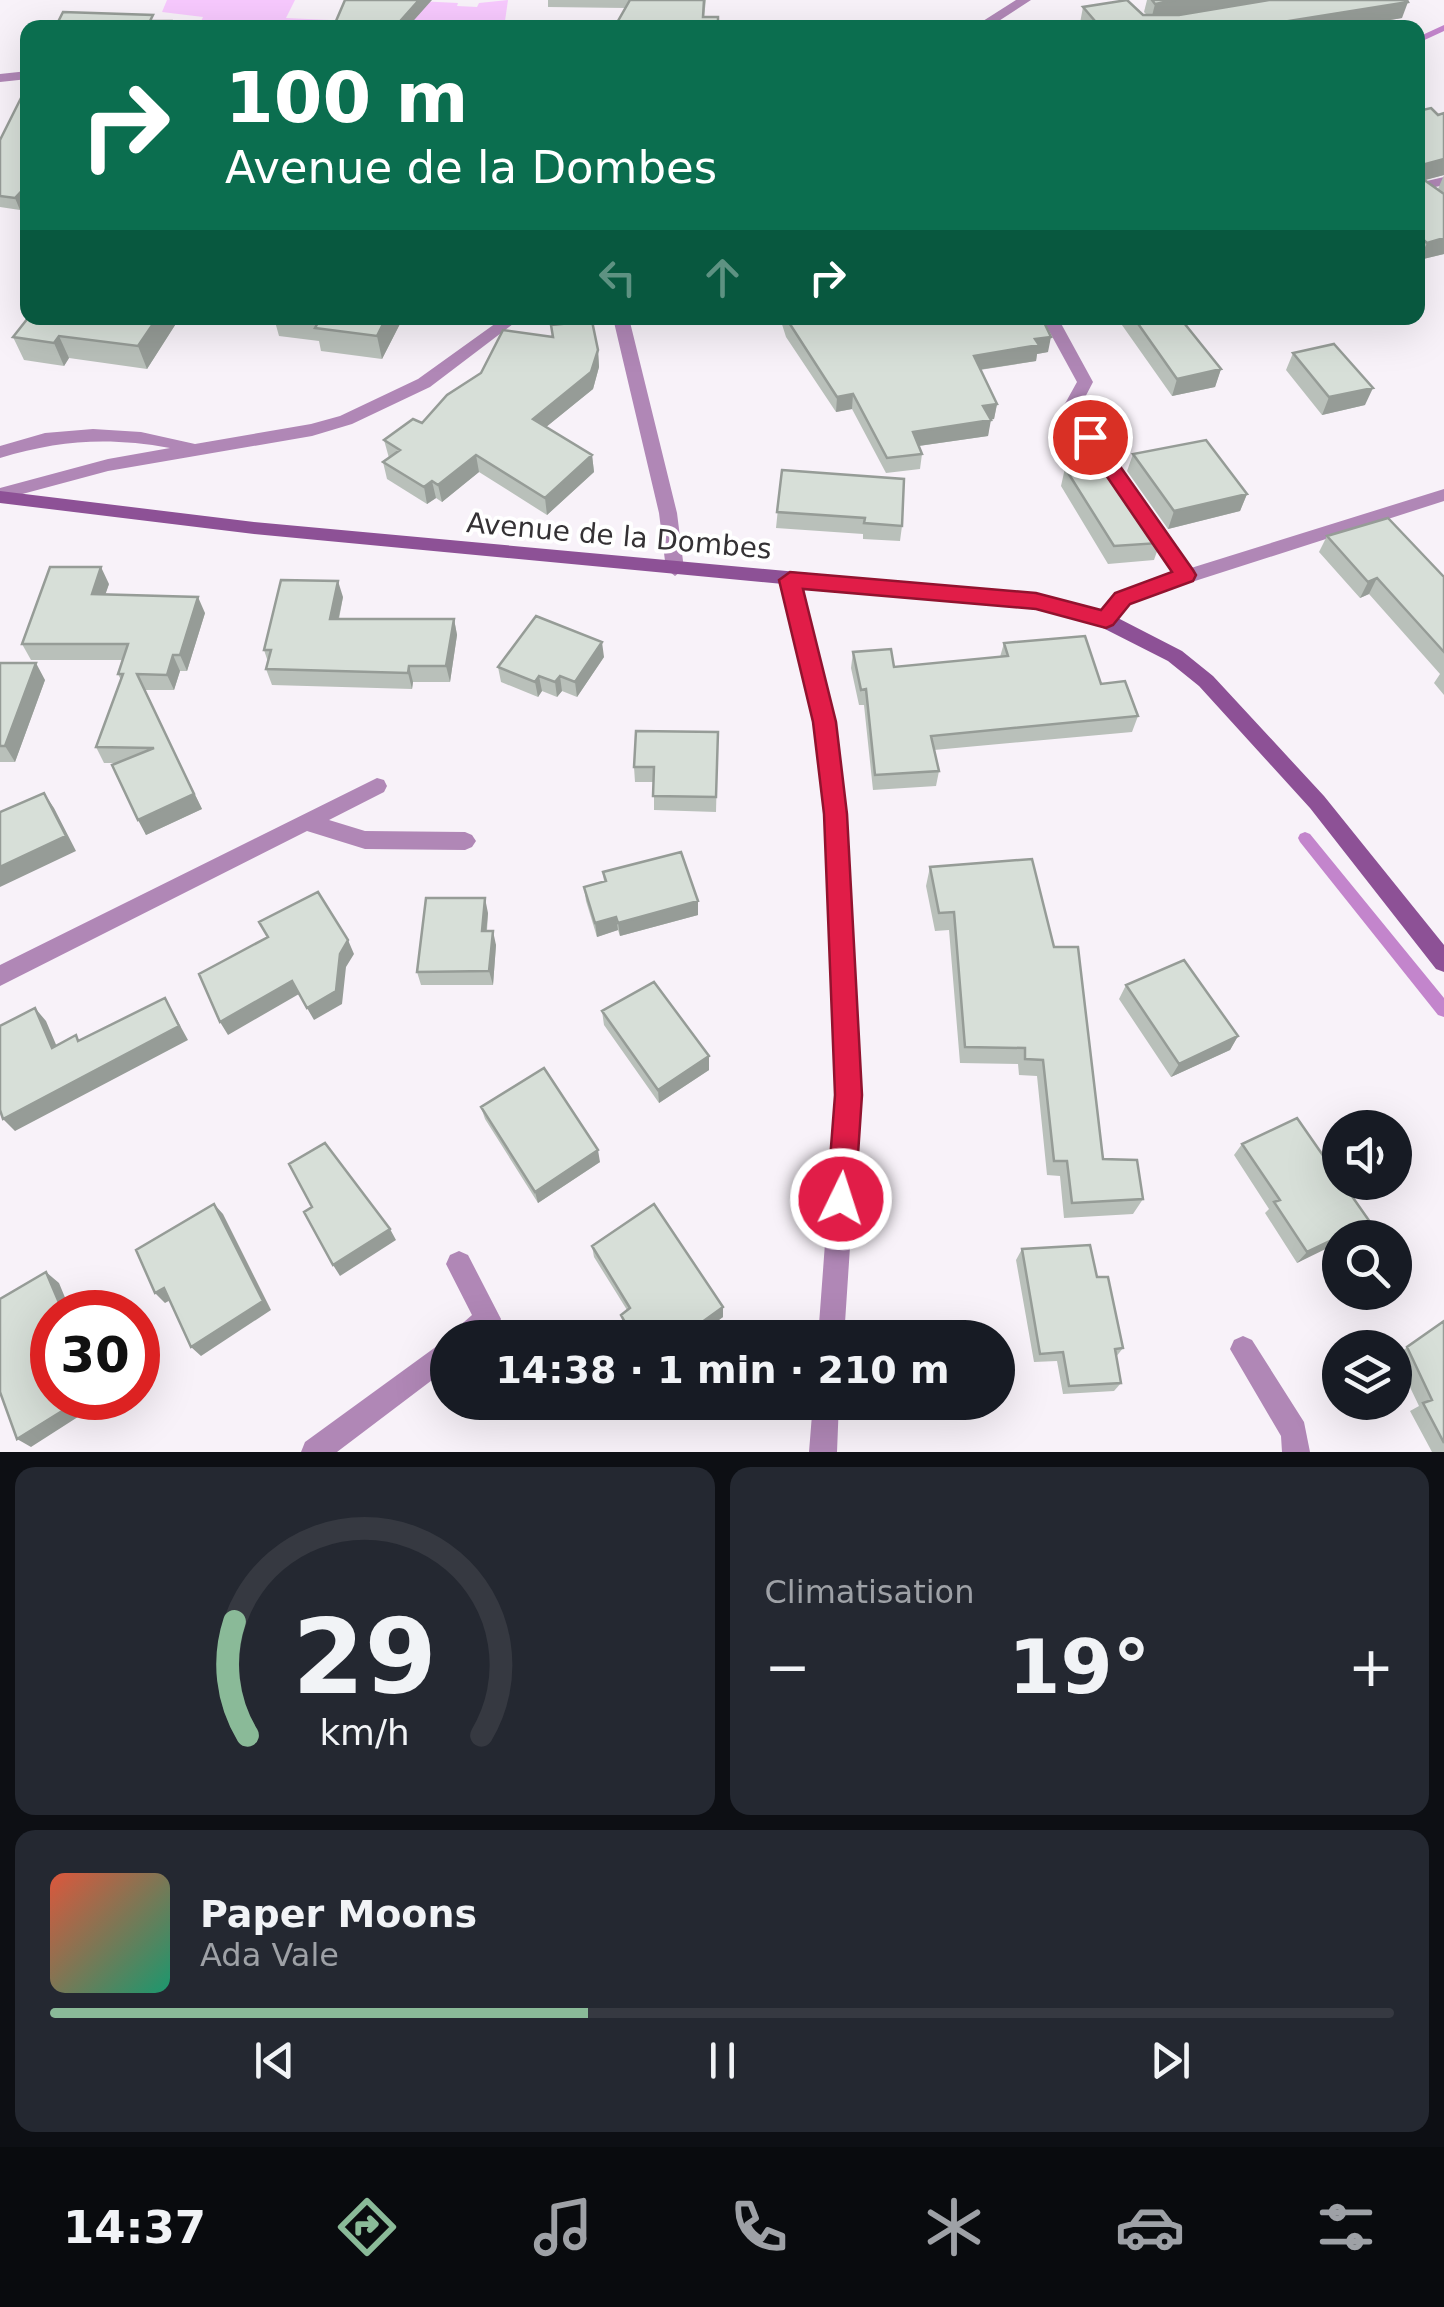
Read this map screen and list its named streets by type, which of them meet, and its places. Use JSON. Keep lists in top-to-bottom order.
{
  "streets": {
    "main road": ["Avenue de la Dombes"]
  },
  "page": {
    "turn": ["100 m", "Avenue de la Dombes"],
    "limit": "30",
    "trip": "14:38 · 1 min · 210 m",
    "tile": "Climatisation",
    "heat": ["−", "19°", "+"],
    "song": ["Paper Moons", "Ada Vale"],
    "tabs": "14:37",
    "gauge": ["29", "km/h"]
  }
}
